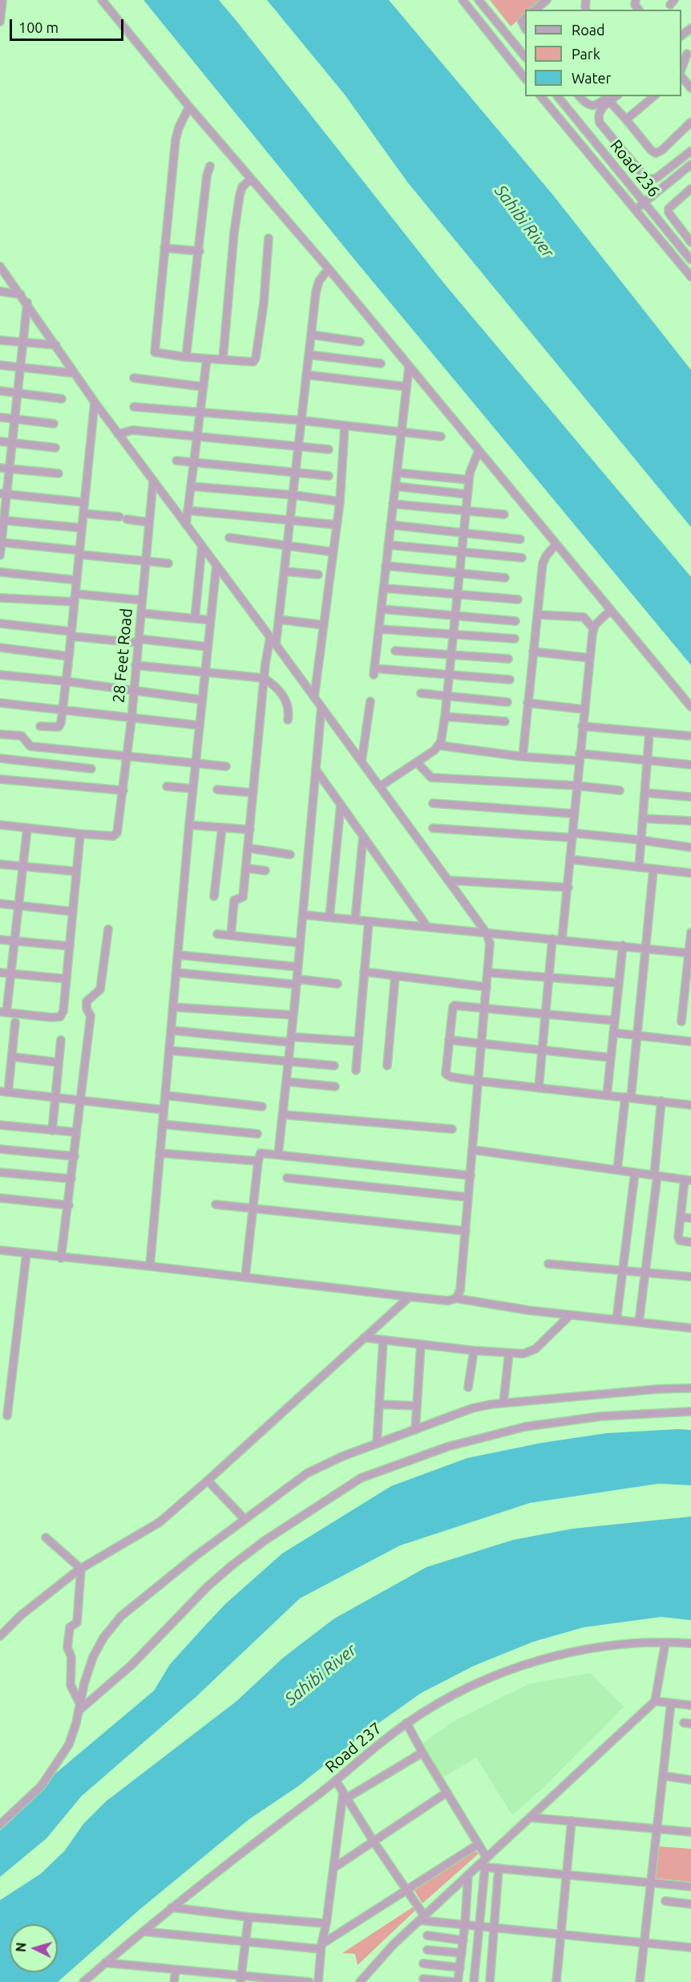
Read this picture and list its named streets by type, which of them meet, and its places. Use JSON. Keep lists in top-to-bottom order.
{
  "streets": {
    "street": ["Road 236", "28 Feet Road", "Road 237"]
  },
  "water": ["Sahibi River"],
  "legend": ["Road", "Park", "Water"],
  "scale_bar": "100 m",
  "north": "left"
}
